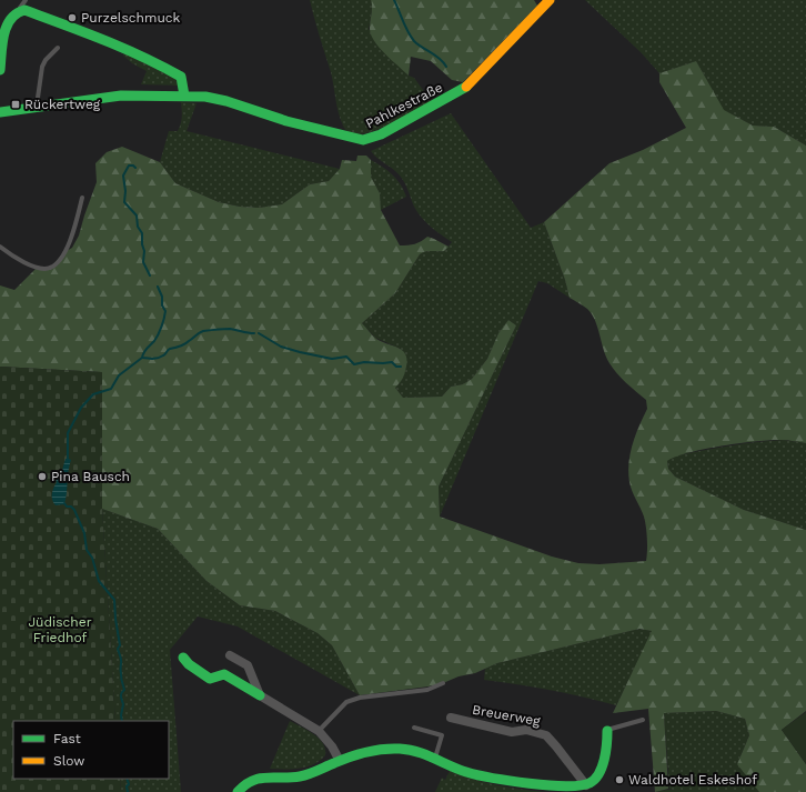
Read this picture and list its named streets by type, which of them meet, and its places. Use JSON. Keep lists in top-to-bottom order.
{
  "streets": {
    "street": ["Pahlkestraße", "Breuerweg"]
  },
  "parks": ["Jüdischer Friedhof"],
  "places": {
    "other": ["Purzelschmuck", "Pina Bausch", "Waldhotel Eskeshof"],
    "transit": ["Rückertweg"]
  },
  "legend": ["Fast", "Slow"]
}
